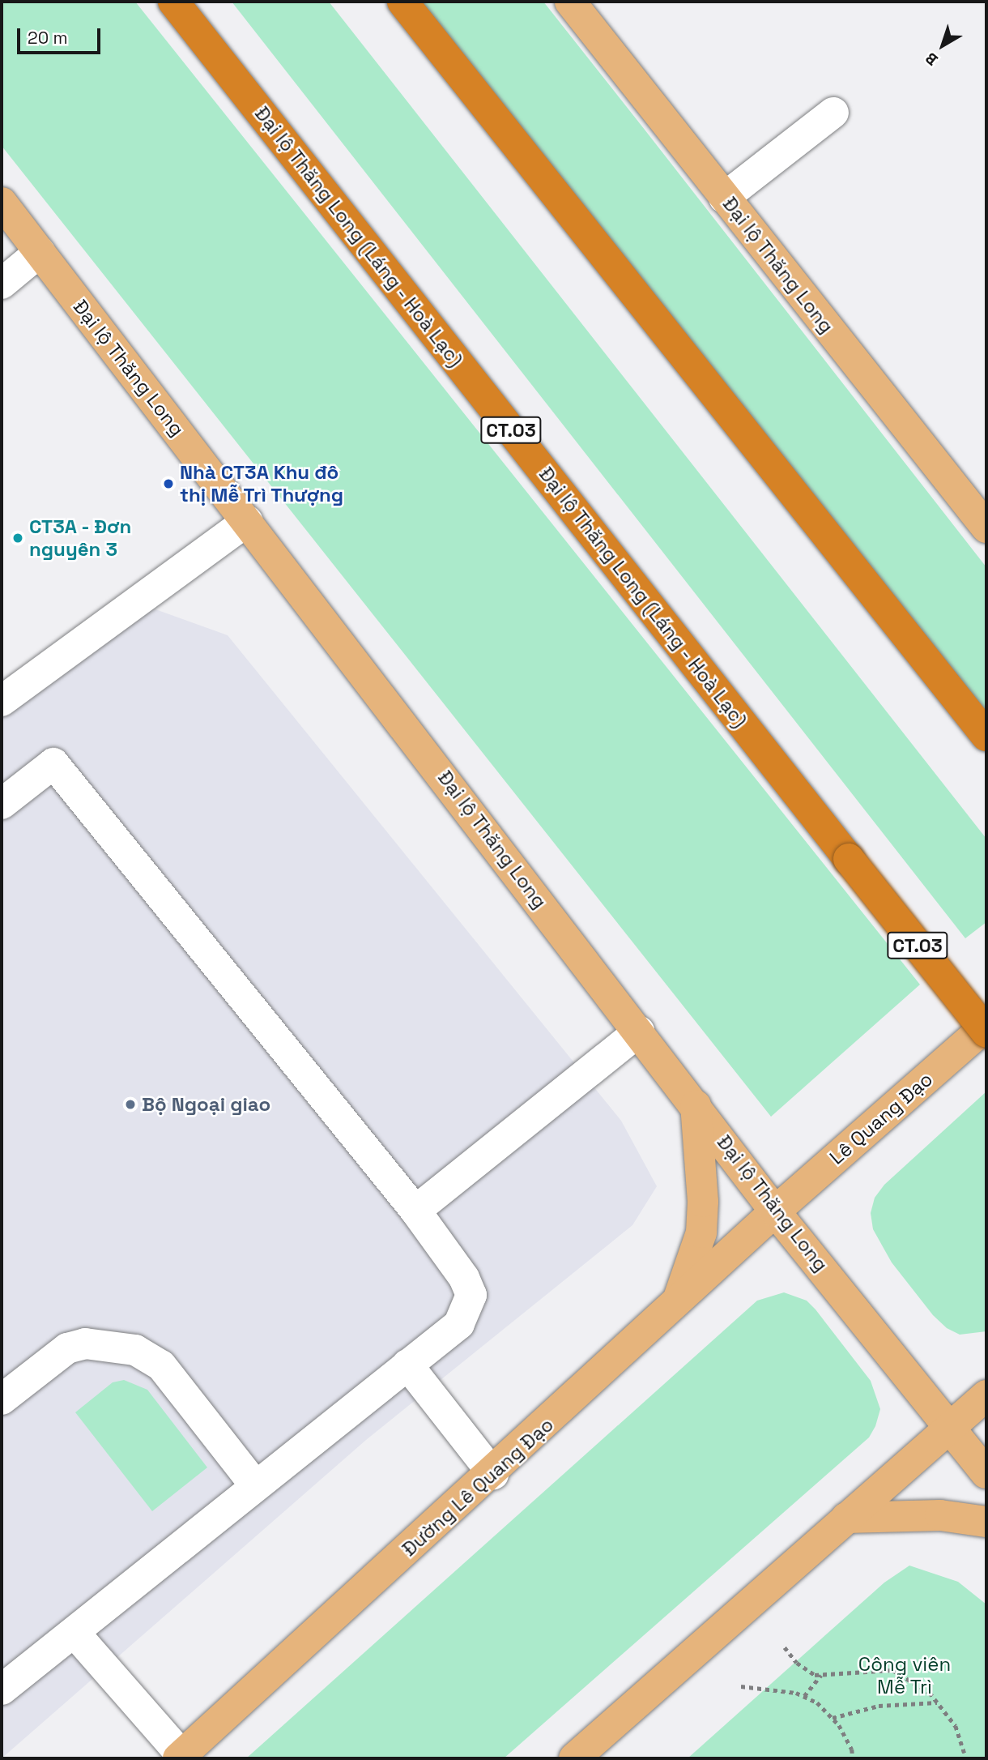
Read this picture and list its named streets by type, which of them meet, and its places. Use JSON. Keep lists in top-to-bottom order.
{
  "streets": {
    "highway": ["Đại lộ Thăng Long (Láng - Hoà Lạc)", "CT.03"],
    "main road": ["Đại lộ Thăng Long", "Lê Quang Đạo", "Đường Lê Quang Đạo"]
  },
  "crossings": [
    ["Đại lộ Thăng Long", "Lê Quang Đạo"],
    ["Đại lộ Thăng Long", "Đường Lê Quang Đạo"],
    ["Lê Quang Đạo", "Đường Lê Quang Đạo"]
  ],
  "parks": ["Công viên Mễ Trì"],
  "places": ["Nhà CT3A Khu đô thị Mễ Trì Thượng", "CT3A - Đơn nguyên 3", "Bộ Ngoại giao"],
  "scale_bar": "20 m",
  "north": "bottom left"
}
